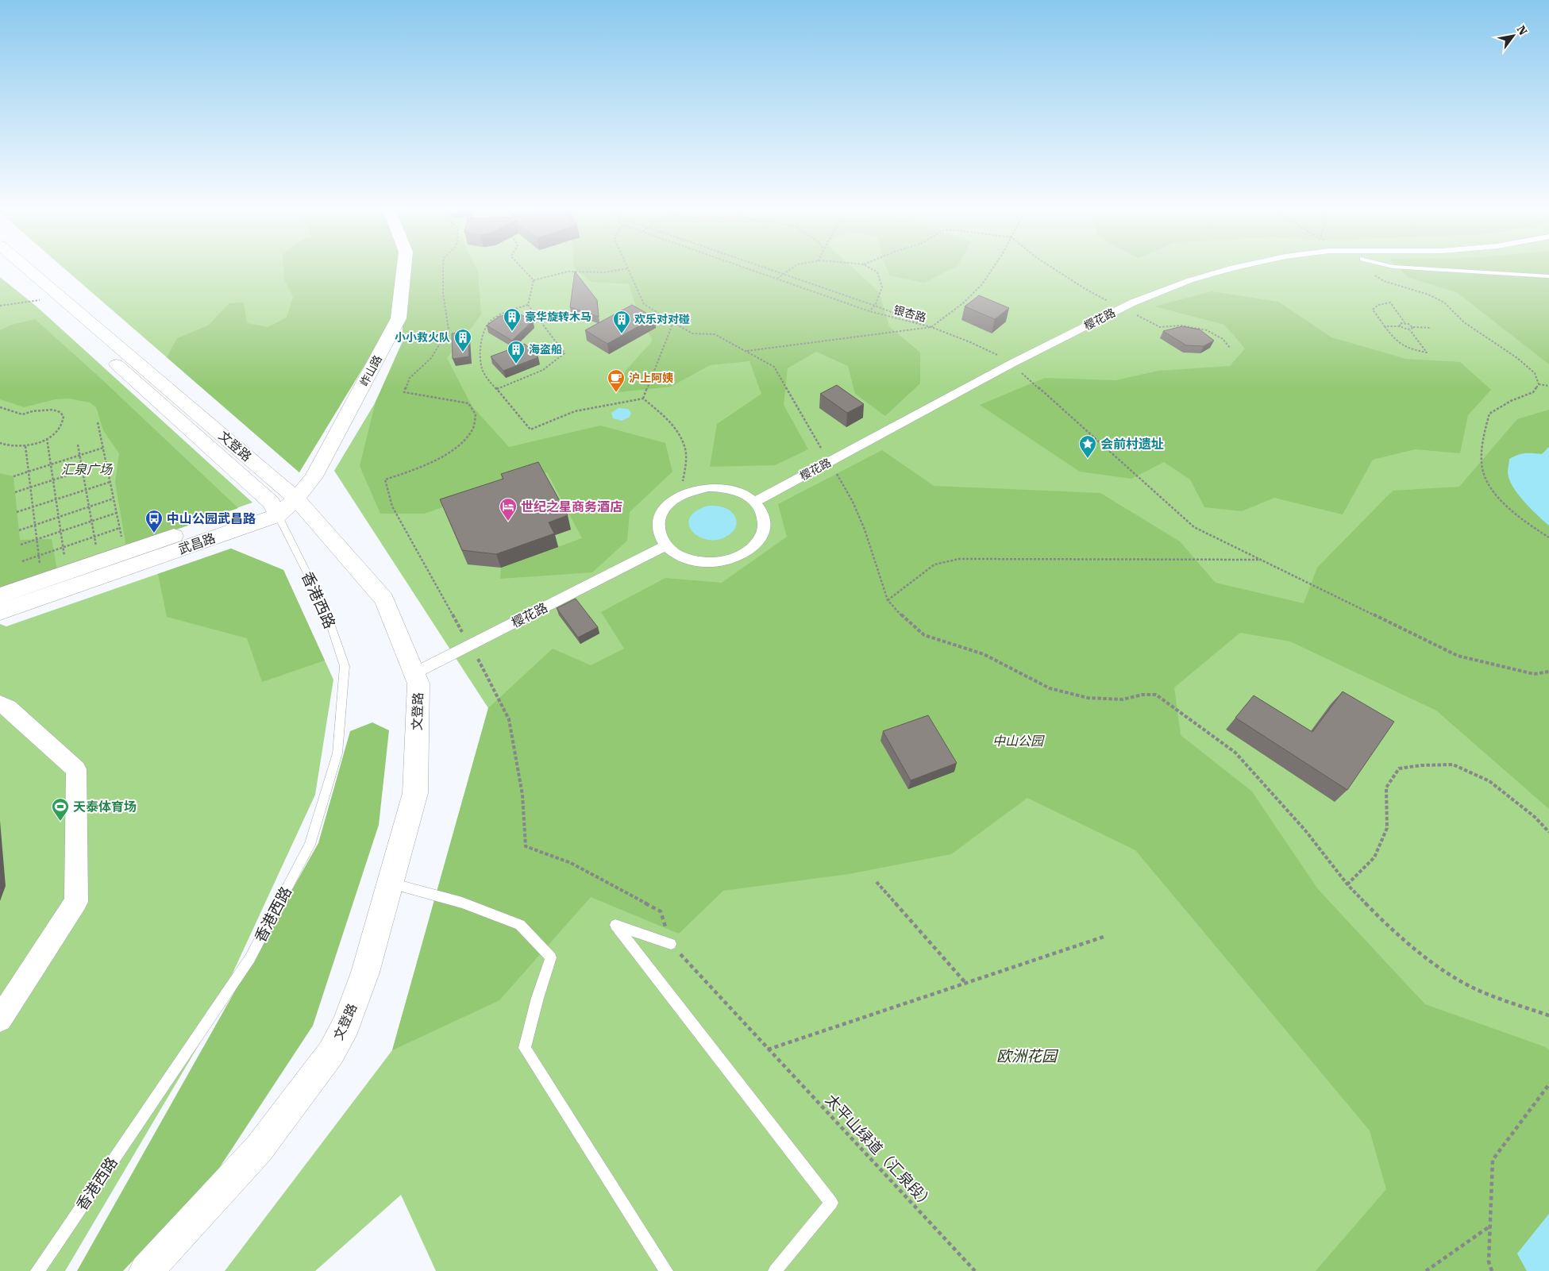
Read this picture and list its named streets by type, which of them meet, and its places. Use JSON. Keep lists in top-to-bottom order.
{
  "streets": {
    "main road": ["岞山路", "文登路", "武昌路"],
    "street": ["樱花路"],
    "lane": ["香港西路"],
    "path": ["银杏路", "太平山绿道（汇泉段）"]
  },
  "crossings": [
    ["银杏路", "樱花路"],
    ["樱花路", "文登路"],
    ["岞山路", "文登路"],
    ["岞山路", "武昌路"],
    ["文登路", "武昌路"],
    ["文登路", "香港西路"],
    ["武昌路", "香港西路"]
  ],
  "parks": ["汇泉广场", "中山公园", "欧洲花园"],
  "places": {
    "building": [
      "豪华旋转木马",
      "欢乐对对碰",
      "小小救火队",
      "海盗船"
    ],
    "cafe": ["沪上阿姨"],
    "place": ["会前村遗址"],
    "hotel": ["世纪之星商务酒店"],
    "bus stop": ["中山公园武昌路"],
    "sports": ["天泰体育场"]
  },
  "north": "top right"
}
